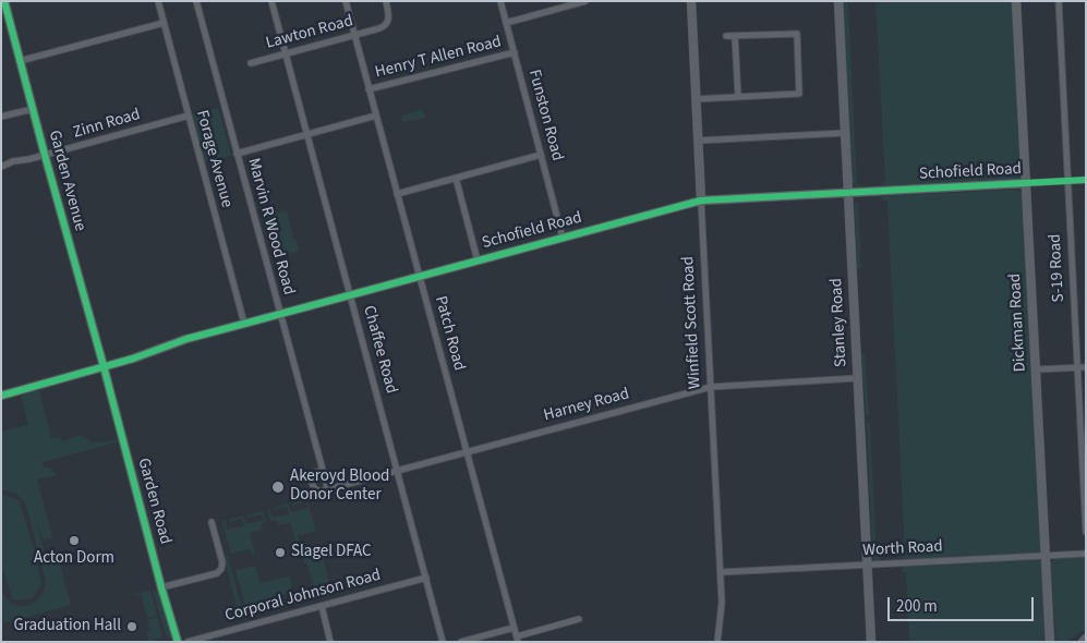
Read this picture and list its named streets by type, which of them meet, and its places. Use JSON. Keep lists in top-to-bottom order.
{
  "streets": {
    "street": [
      "Lawton Road",
      "Henry T Allen Road",
      "Funston Road",
      "Zinn Road",
      "Forage Avenue",
      "Schofield Road",
      "Garden Avenue",
      "Marvin R Wood Road",
      "S-19 Road",
      "Winfield Scott Road",
      "Stanley Road",
      "Dickman Road",
      "Patch Road",
      "Chaffee Road",
      "Harney Road",
      "Garden Road",
      "Worth Road",
      "Corporal Johnson Road"
    ]
  },
  "crossings": [
    ["Lawton Road", "Patch Road"],
    ["Lawton Road", "Chaffee Road"],
    ["Henry T Allen Road", "Funston Road"],
    ["Henry T Allen Road", "Patch Road"],
    ["Funston Road", "Schofield Road"],
    ["Zinn Road", "Forage Avenue"],
    ["Zinn Road", "Garden Avenue"],
    ["Forage Avenue", "Schofield Road"],
    ["Schofield Road", "Garden Avenue"],
    ["Schofield Road", "Marvin R Wood Road"],
    ["Schofield Road", "S-19 Road"],
    ["Schofield Road", "Winfield Scott Road"],
    ["Schofield Road", "Stanley Road"],
    ["Schofield Road", "Dickman Road"],
    ["Schofield Road", "Patch Road"],
    ["Schofield Road", "Chaffee Road"],
    ["Schofield Road", "Garden Road"],
    ["Garden Avenue", "Garden Road"],
    ["Marvin R Wood Road", "Harney Road"],
    ["Winfield Scott Road", "Harney Road"],
    ["Winfield Scott Road", "Worth Road"],
    ["Stanley Road", "Harney Road"],
    ["Stanley Road", "Worth Road"],
    ["Dickman Road", "Worth Road"],
    ["Patch Road", "Harney Road"],
    ["Chaffee Road", "Harney Road"],
    ["Chaffee Road", "Corporal Johnson Road"]
  ],
  "places": [
    "Akeroyd Blood Donor Center",
    "Acton Dorm",
    "Slagel DFAC",
    "Graduation Hall"
  ],
  "scale_bar": "200 m"
}
